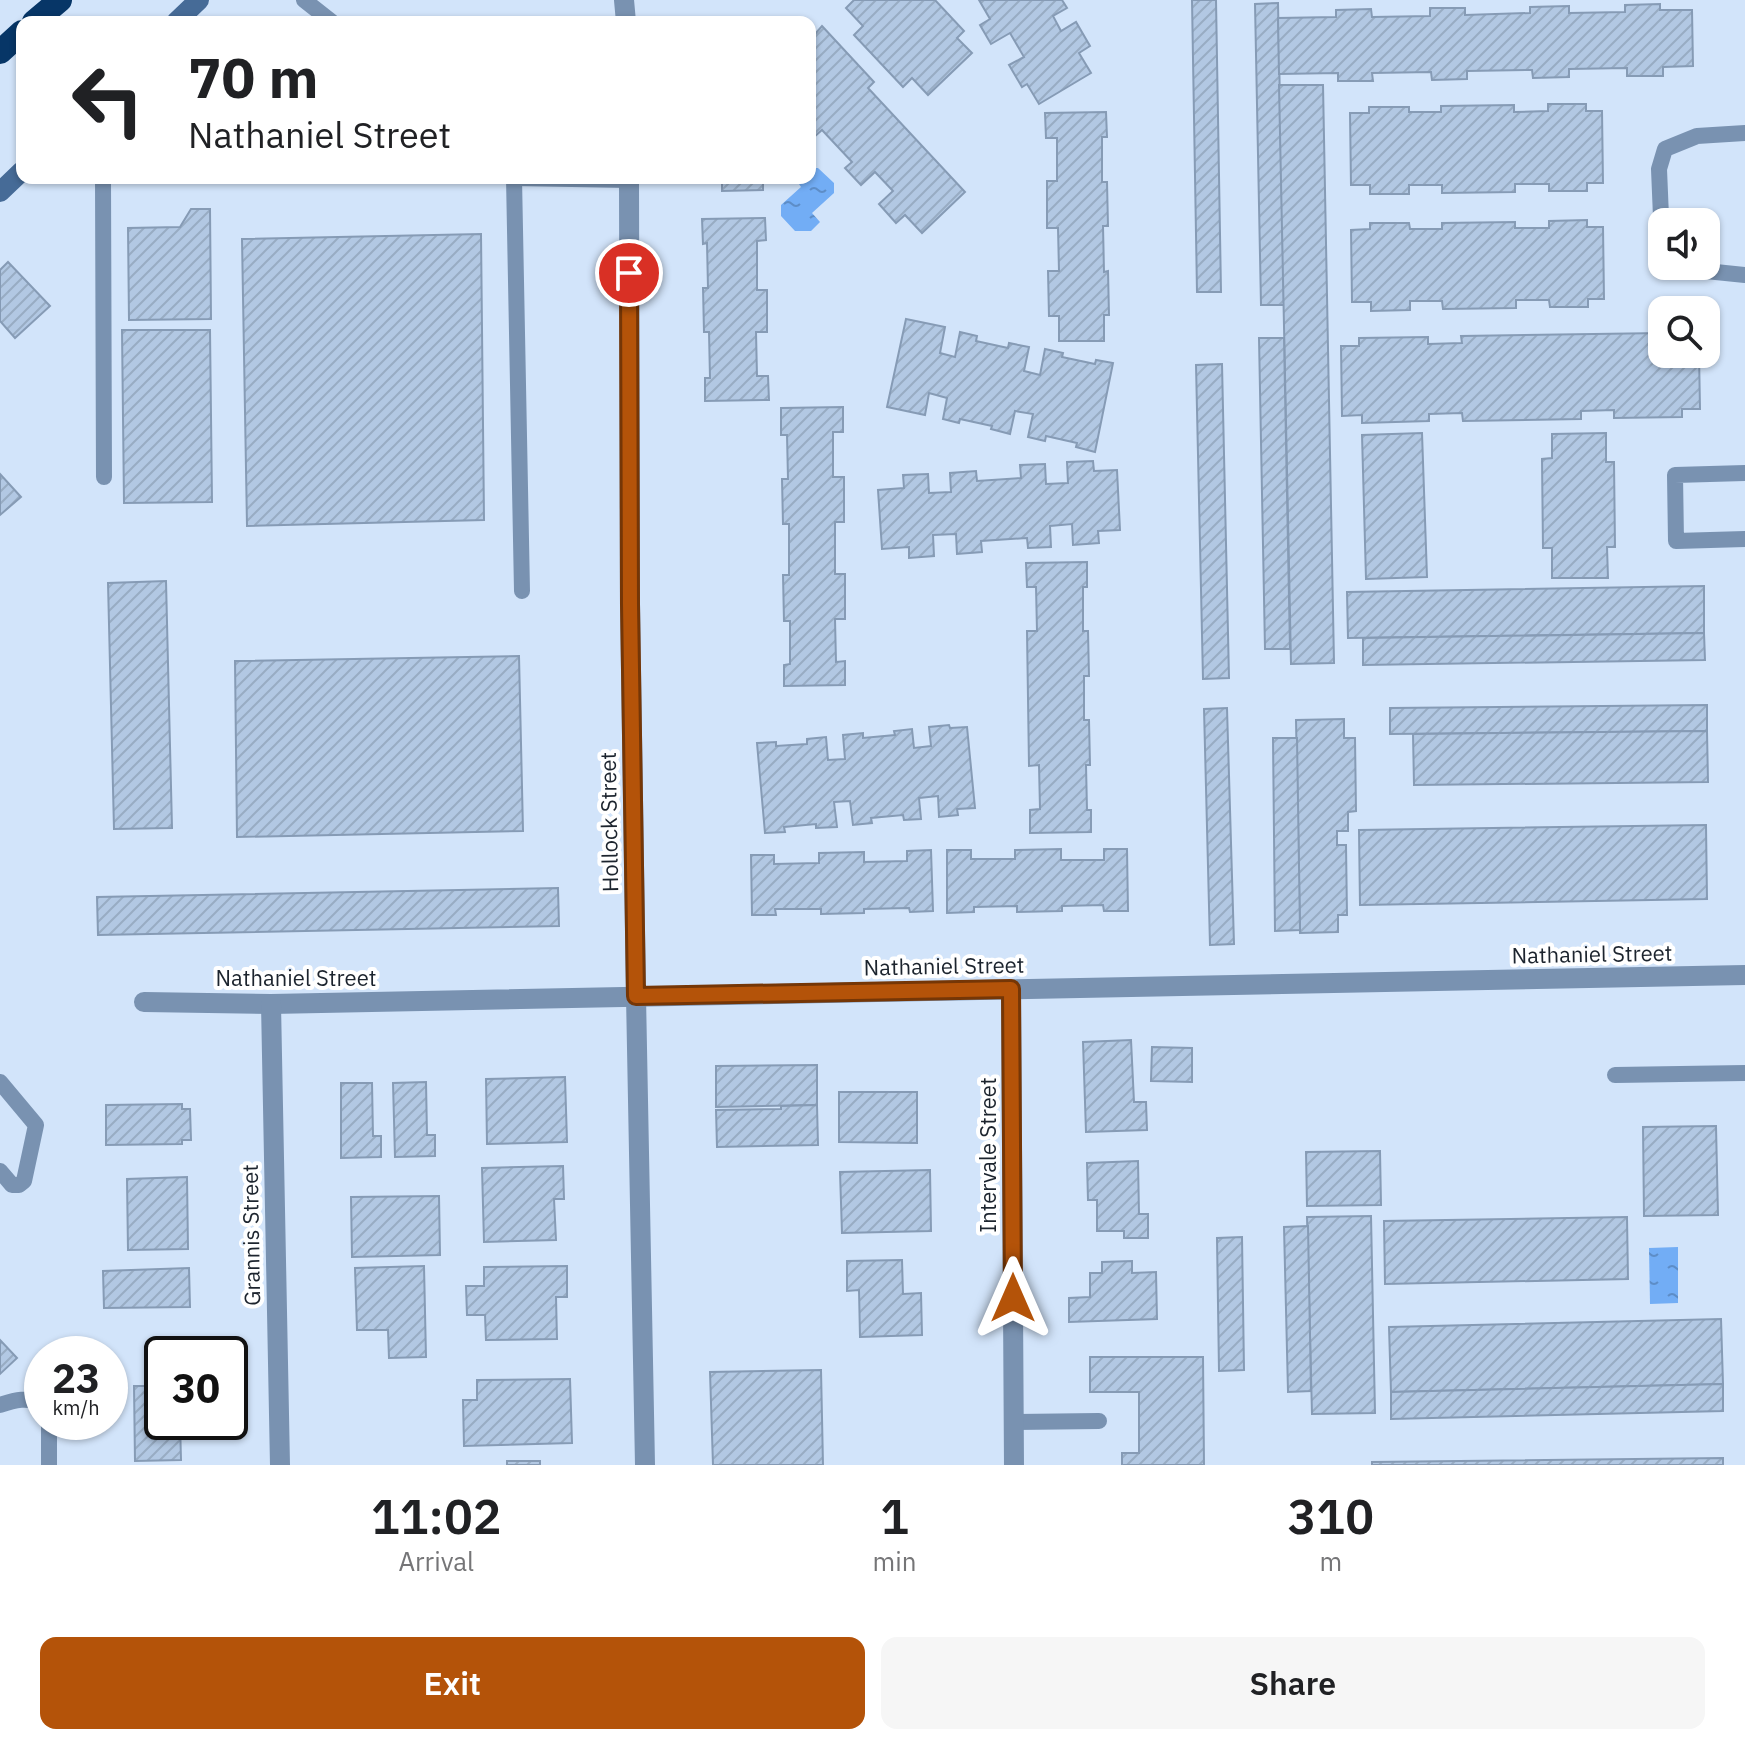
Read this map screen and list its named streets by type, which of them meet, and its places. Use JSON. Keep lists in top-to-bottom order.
{
  "streets": {
    "street": [
      "Hollock Street",
      "Nathaniel Street",
      "Intervale Street",
      "Grannis Street"
    ]
  },
  "crossings": [
    ["Hollock Street", "Nathaniel Street"],
    ["Nathaniel Street", "Intervale Street"],
    ["Nathaniel Street", "Grannis Street"]
  ],
  "page": {
    "turn": ["70 m", "Nathaniel Street"],
    "speed": "23 km/h",
    "limit": "30",
    "eta": [
      "11:02",
      "Arrival",
      "1",
      "min",
      "310",
      "m"
    ],
    "buttons": ["Exit", "Share"]
  }
}
